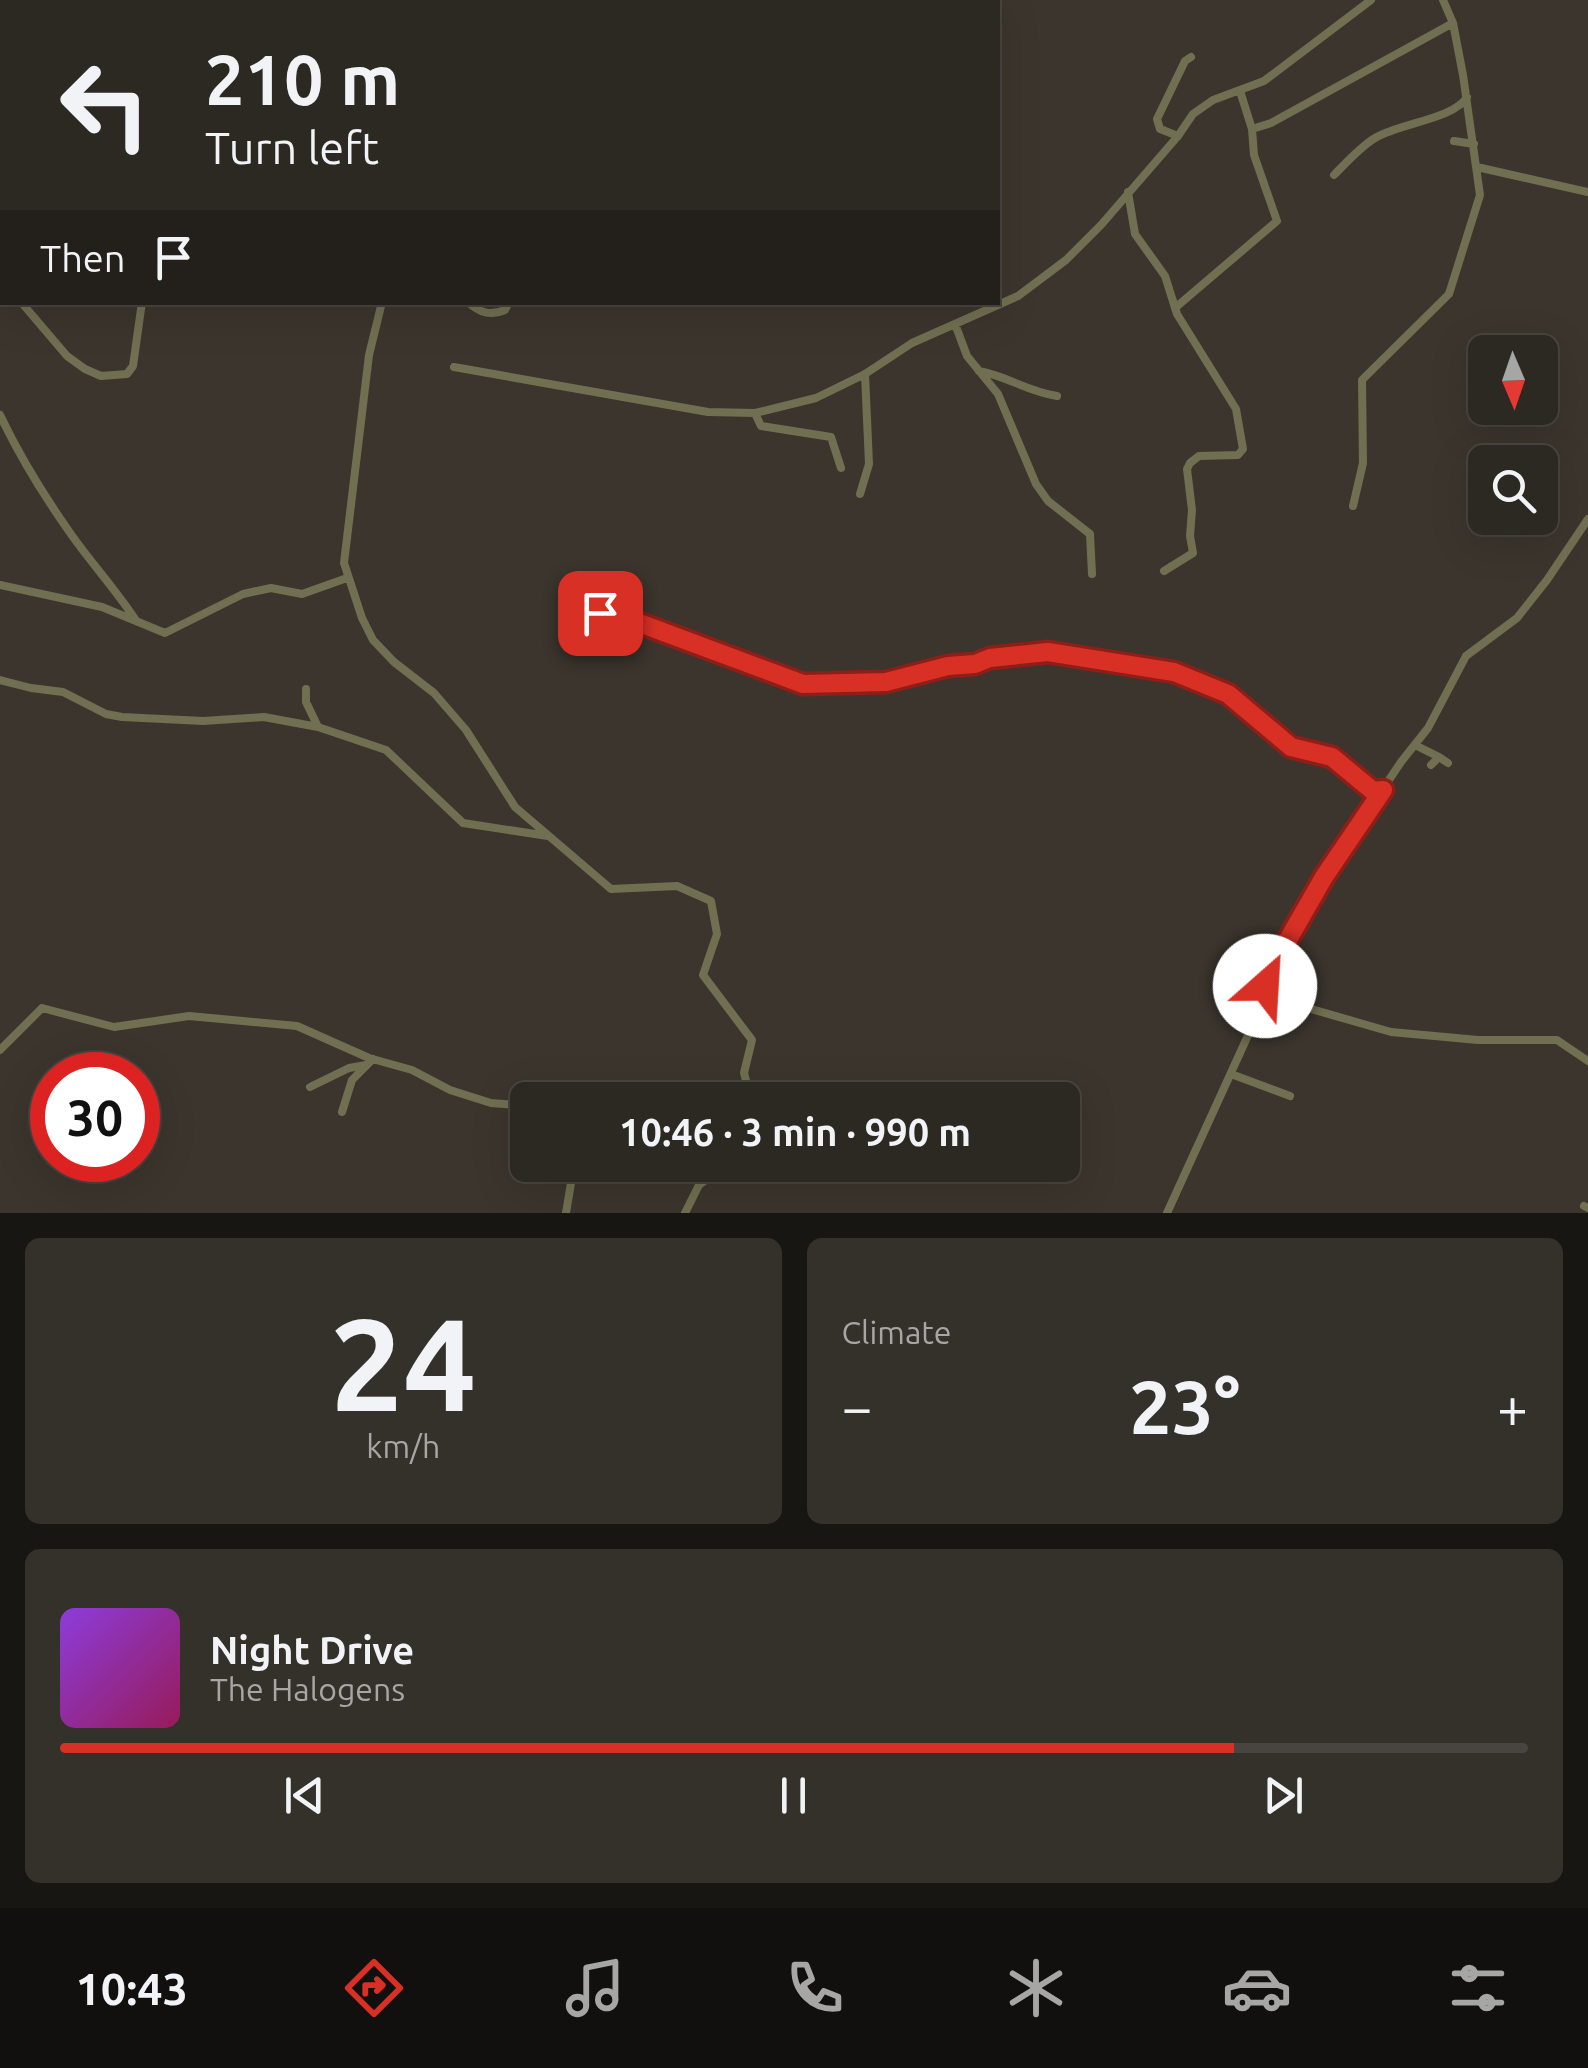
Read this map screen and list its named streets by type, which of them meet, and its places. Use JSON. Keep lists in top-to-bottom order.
{
  "north": "bottom",
  "page": {
    "turn": ["210 m", "Turn left"],
    "then": "Then",
    "limit": "30",
    "trip": "10:46 · 3 min · 990 m",
    "tile": [
      ["24", "km/h"],
      "Climate"
    ],
    "heat": ["−", "23°", "+"],
    "song": ["Night Drive", "The Halogens"],
    "tabs": "10:43"
  }
}
